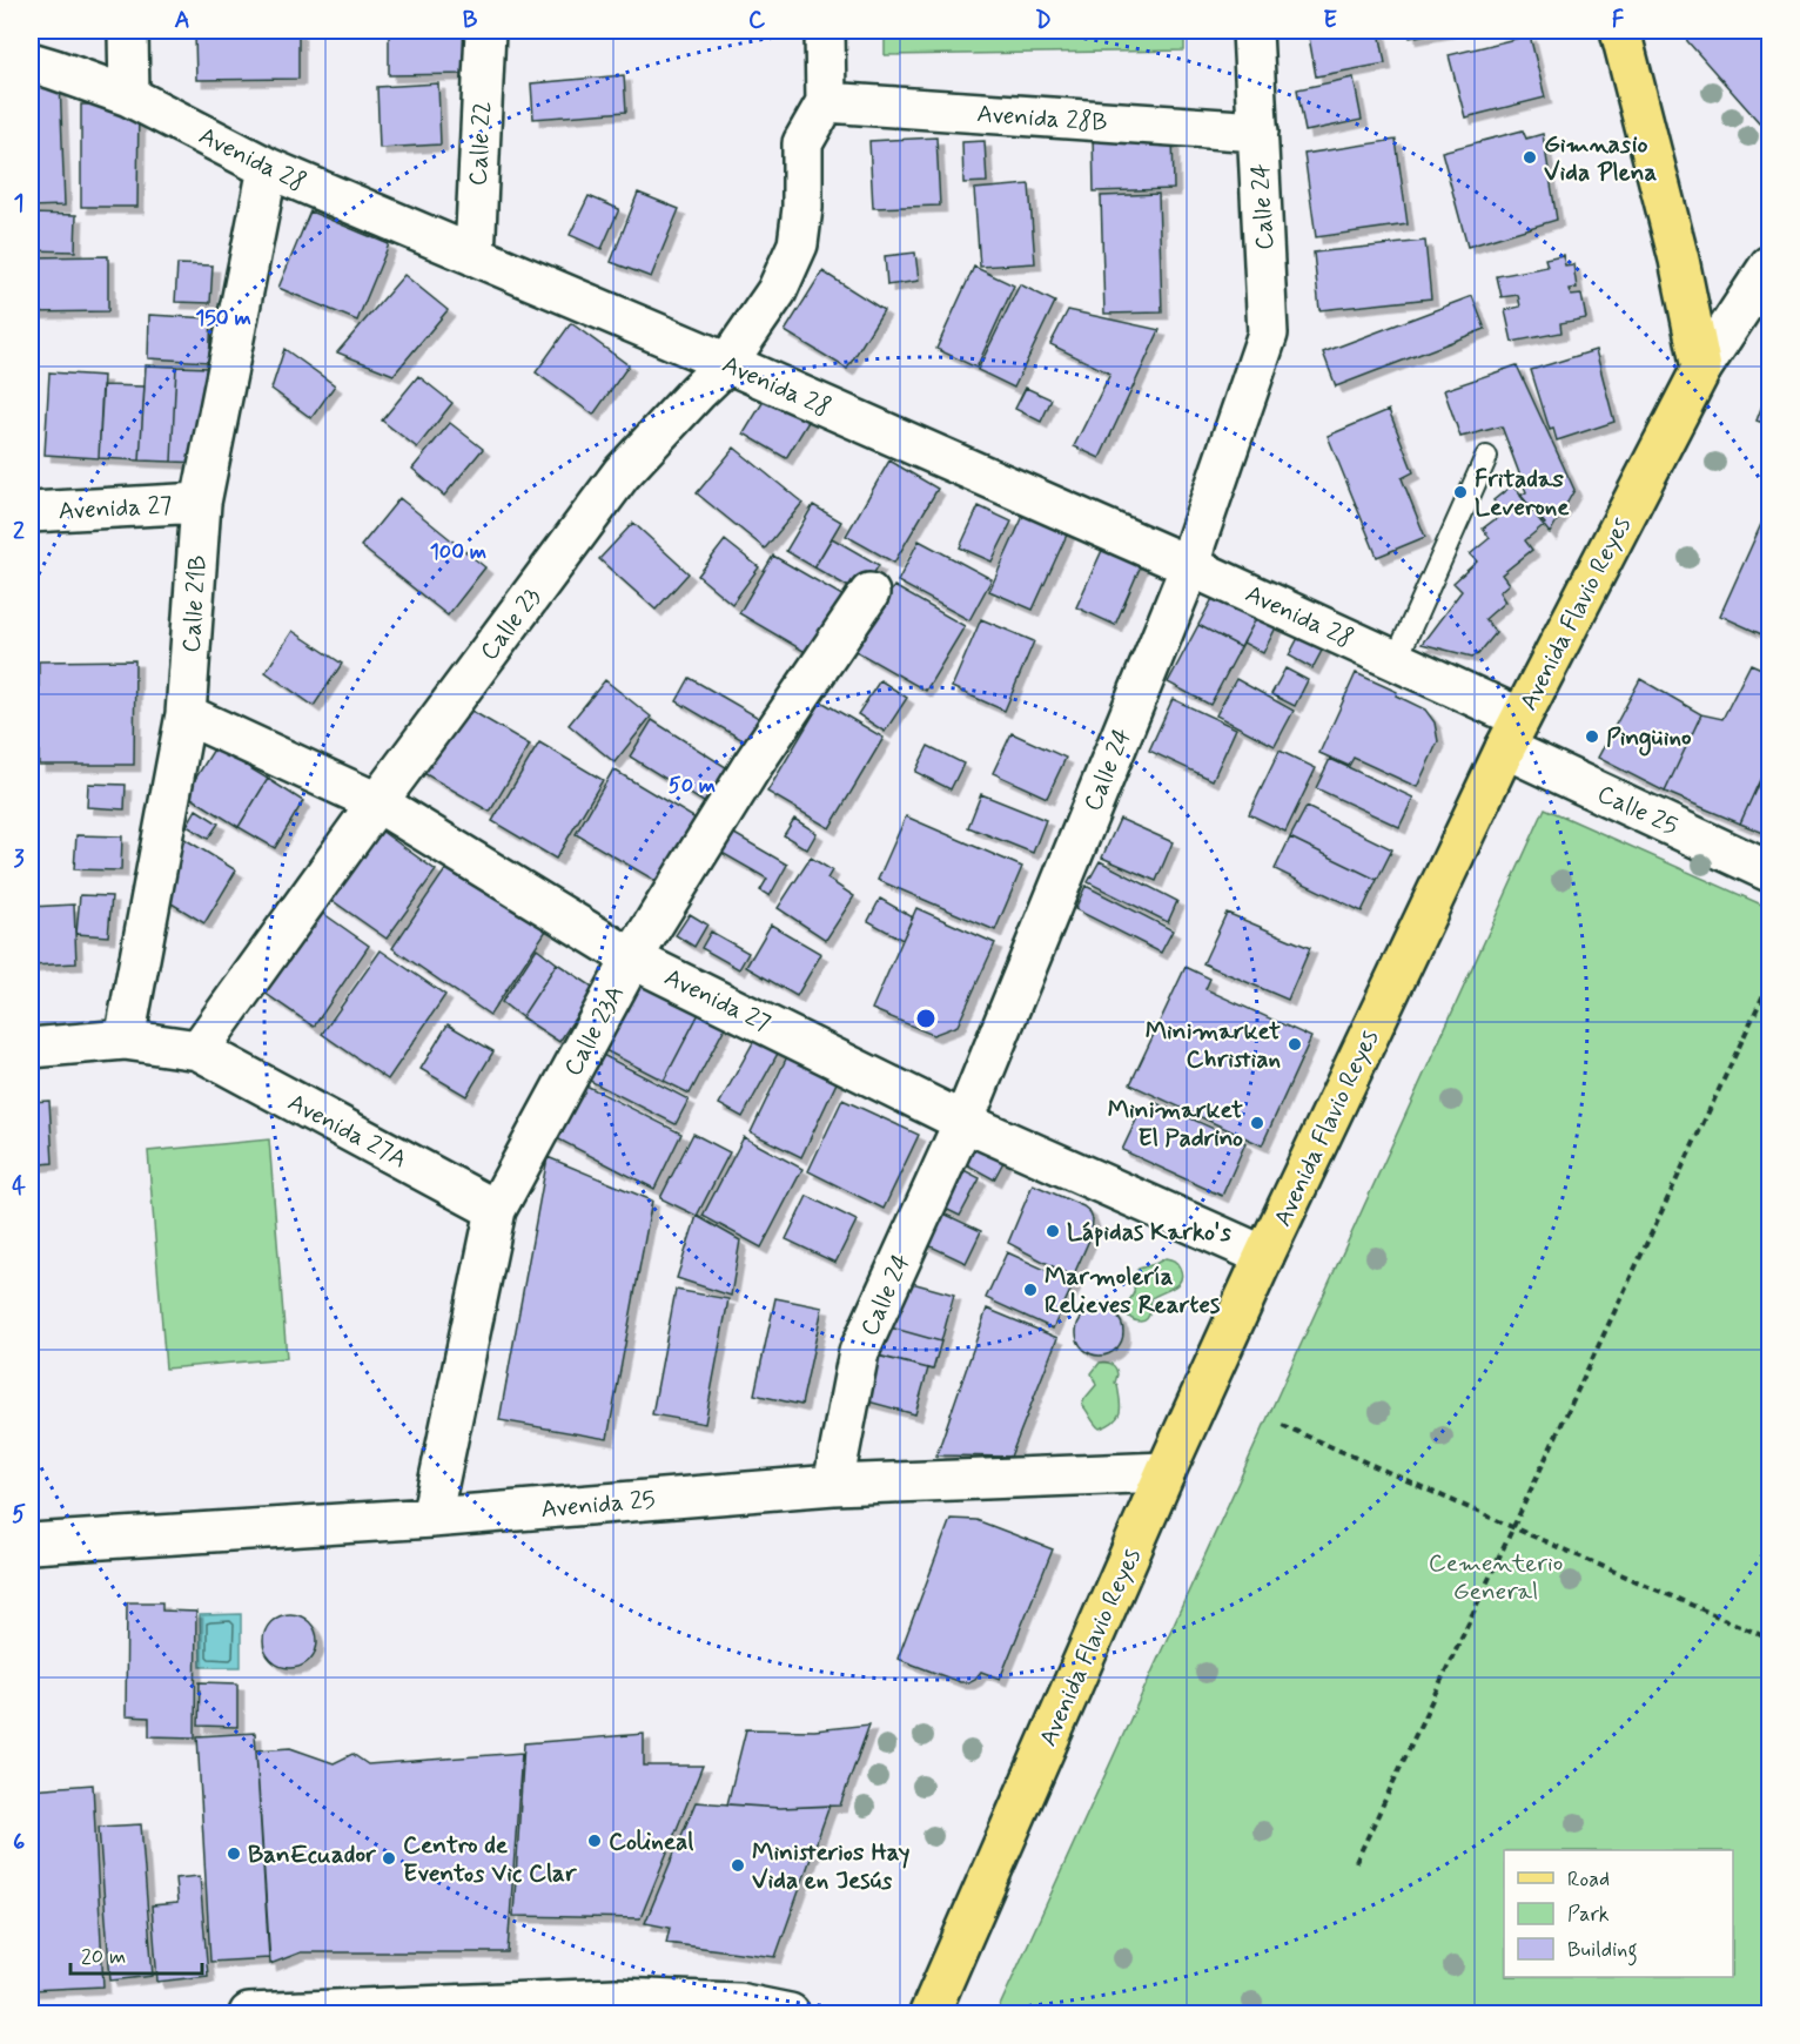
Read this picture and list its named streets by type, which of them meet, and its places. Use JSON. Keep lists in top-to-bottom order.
{
  "streets": {
    "main road": ["Avenida Flavio Reyes"],
    "street": [
      "Avenida 28B",
      "Calle 22",
      "Avenida 28",
      "Calle 24",
      "Avenida 27",
      "Calle 21B",
      "Calle 23",
      "Calle 25",
      "Calle 23A",
      "Avenida 27A",
      "Avenida 25"
    ]
  },
  "crossings": [
    ["Avenida 28B", "Calle 24"],
    ["Avenida 28B", "Calle 23"],
    ["Calle 22", "Avenida 28"],
    ["Avenida 28", "Calle 24"],
    ["Avenida 28", "Calle 21B"],
    ["Avenida 28", "Avenida Flavio Reyes"],
    ["Avenida 28", "Calle 23"],
    ["Avenida 28", "Calle 25"],
    ["Calle 24", "Avenida 27"],
    ["Calle 24", "Avenida 25"],
    ["Avenida 27", "Calle 21B"],
    ["Avenida 27", "Avenida Flavio Reyes"],
    ["Avenida 27", "Calle 23"],
    ["Avenida 27", "Calle 23A"],
    ["Avenida Flavio Reyes", "Calle 25"],
    ["Avenida Flavio Reyes", "Avenida 25"],
    ["Calle 23", "Avenida 27A"],
    ["Calle 23A", "Avenida 27A"],
    ["Calle 23A", "Avenida 25"]
  ],
  "parks": ["Cementerio General"],
  "places": [
    "Gimnasio Vida Plena",
    "Fritadas Leverone",
    "Pingüino",
    "Minimarket Christian",
    "Minimarket El Padrino",
    "Lápidas Karko's",
    "Marmolería Relieves Reartes",
    "Colineal",
    "BanEcuador",
    "Centro de Eventos Vic Clar",
    "Ministerios Hay Vida en Jesús"
  ],
  "legend": ["Road", "Park", "Building"],
  "scale_bar": "20 m",
  "grid": {
    "columns": [
      "A",
      "B",
      "C",
      "D",
      "E",
      "F"
    ],
    "rows": [
      "1",
      "2",
      "3",
      "4",
      "5",
      "6"
    ]
  },
  "rings": ["150 m", "100 m", "50 m"]
}
